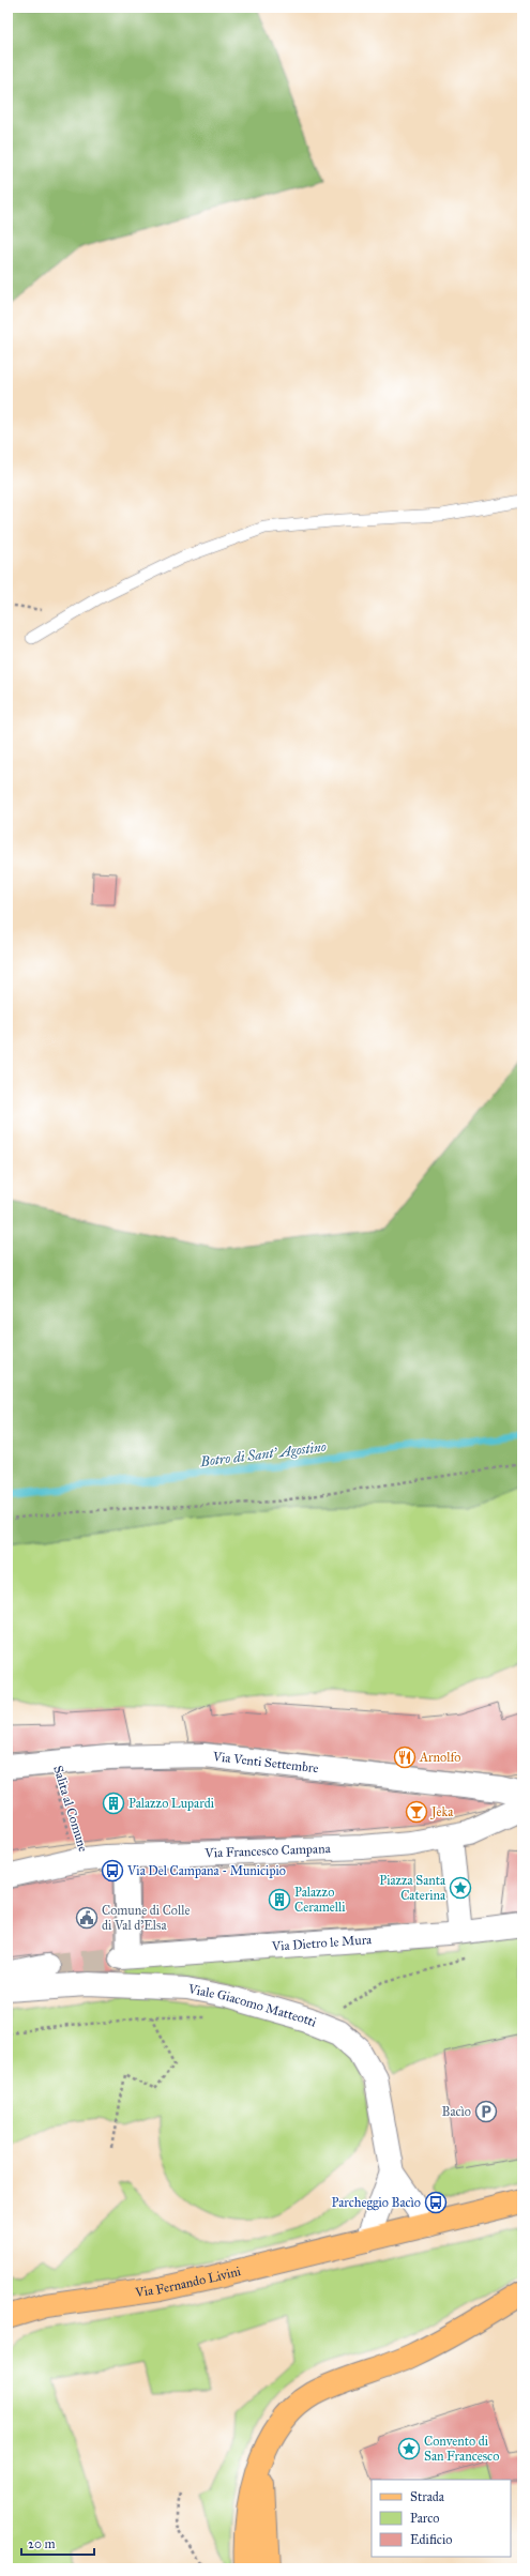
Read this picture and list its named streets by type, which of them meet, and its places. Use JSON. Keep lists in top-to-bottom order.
{
  "streets": {
    "main road": ["Via Fernando Livini"],
    "street": [
      "Via Venti Settembre",
      "Via Francesco Campana",
      "Via Dietro le Mura",
      "Viale Giacomo Matteotti"
    ],
    "path": ["Salita al Comune"]
  },
  "crossings": [
    ["Via Venti Settembre", "Salita al Comune"],
    ["Salita al Comune", "Via Francesco Campana"],
    ["Via Francesco Campana", "Via Dietro le Mura"],
    ["Viale Giacomo Matteotti", "Via Fernando Livini"]
  ],
  "water": ["Botro di Sant' Agostino"],
  "places": {
    "restaurant": ["Arnolfo"],
    "building": ["Palazzo Lupardi", "Palazzo Ceramelli"],
    "bar": ["Jeka"],
    "bus stop": ["Via Del Campana - Municipio", "Parcheggio Bacìo"],
    "place": ["Piazza Santa Caterina", "Convento di San Francesco"],
    "public building": ["Comune di Colle di Val d'Elsa"],
    "parking": ["Bacìo"]
  },
  "legend": ["Strada", "Parco", "Edificio"],
  "scale_bar": "20 m"
}
